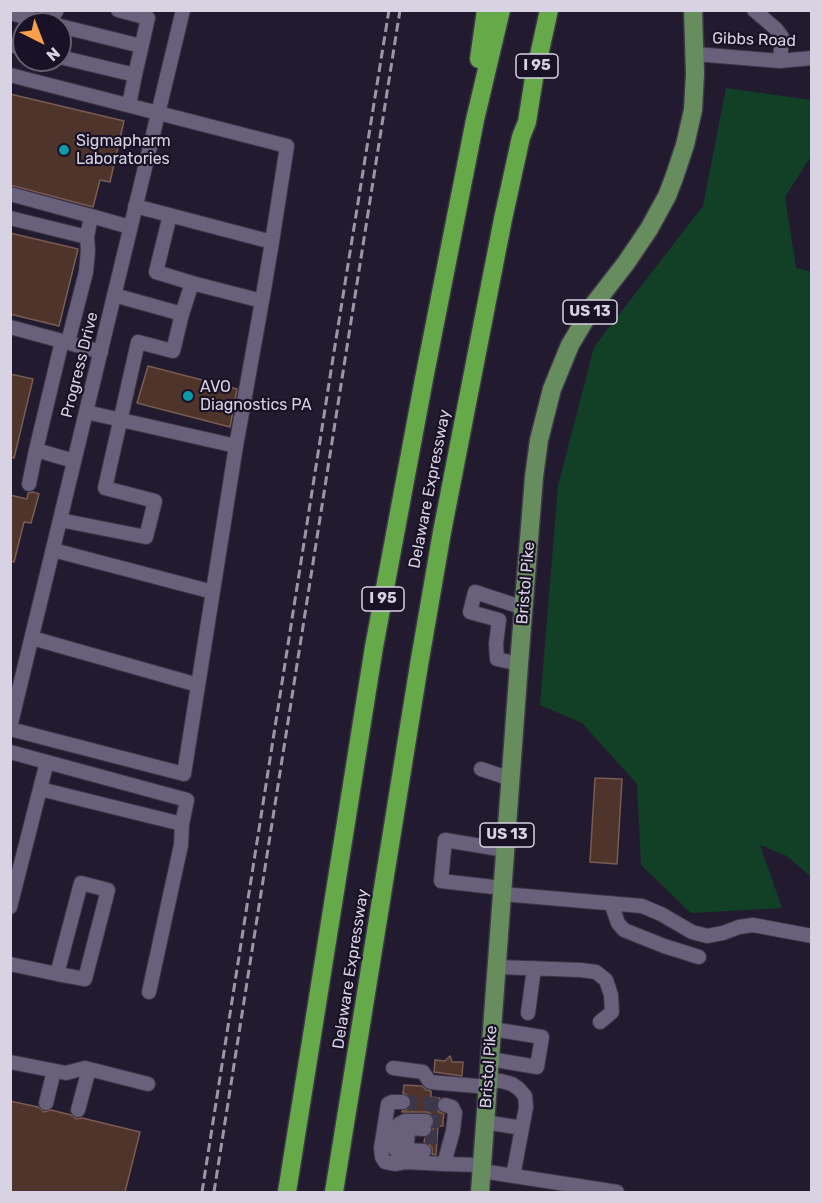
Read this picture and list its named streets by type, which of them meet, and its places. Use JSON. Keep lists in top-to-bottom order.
{
  "streets": {
    "highway": ["I 95", "Delaware Expressway"],
    "main road": ["US 13", "Bristol Pike"],
    "street": ["Gibbs Road", "Progress Drive"]
  },
  "crossings": [
    ["Gibbs Road", "Bristol Pike"]
  ],
  "places": ["Sigmapharm Laboratories", "AVO Diagnostics PA"],
  "north": "bottom right"
}
